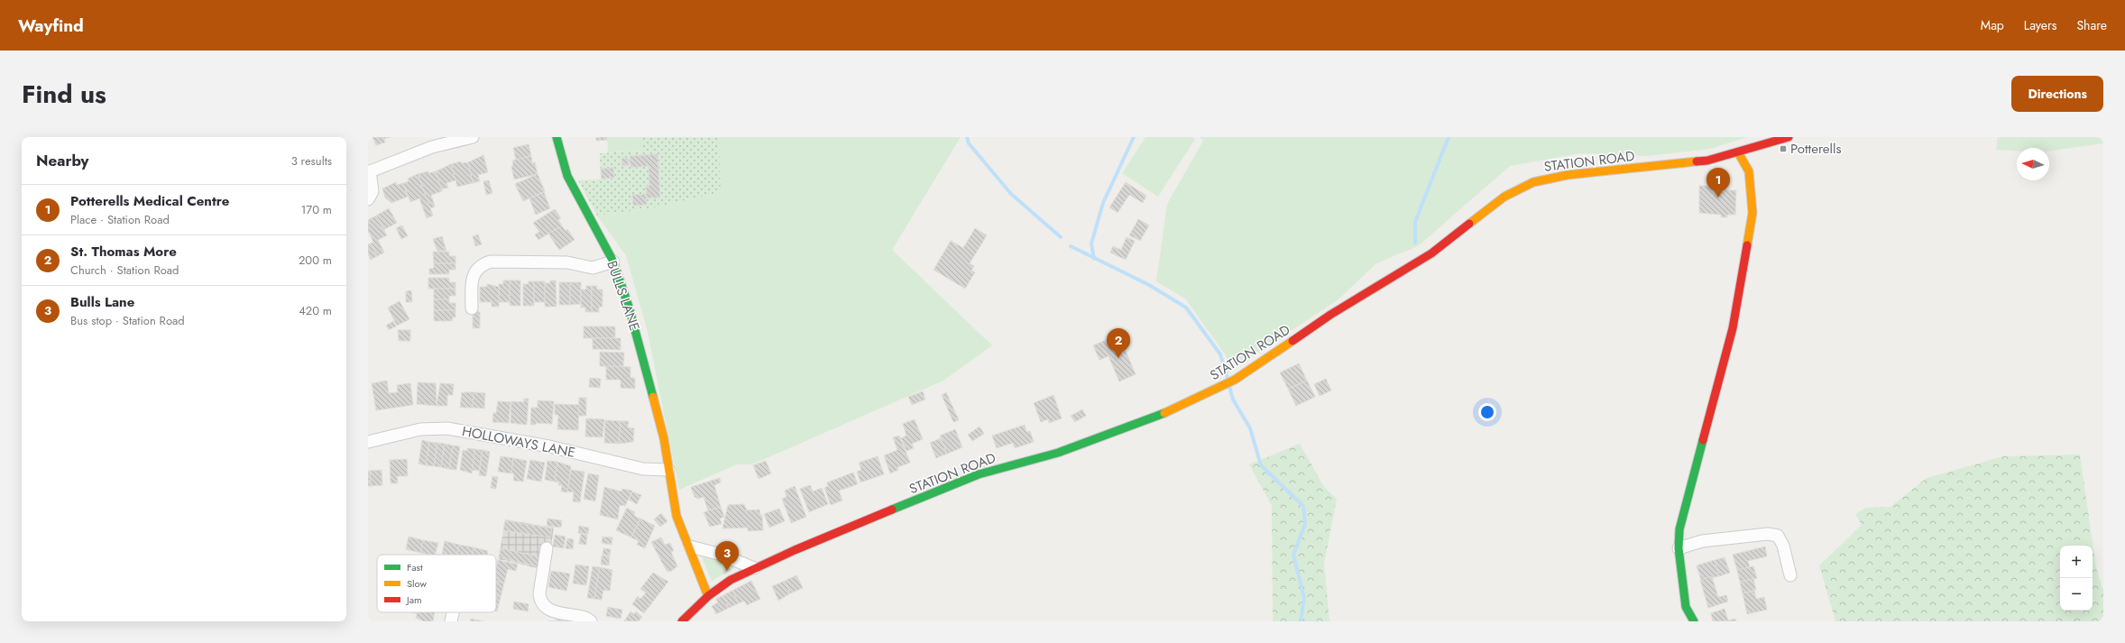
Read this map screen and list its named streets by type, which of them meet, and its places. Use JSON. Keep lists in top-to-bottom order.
{
  "streets": {
    "street": ["STATION ROAD", "BULLS LANE", "HOLLOWAYS LANE"]
  },
  "crossings": [
    ["STATION ROAD", "BULLS LANE"],
    ["BULLS LANE", "HOLLOWAYS LANE"]
  ],
  "places": {
    "transit": ["Potterells"]
  },
  "legend": ["Fast", "Slow", "Jam"],
  "north": "left",
  "page": {
    "header": "Wayfind",
    "nav": ["Map", "Layers", "Share"],
    "title": "Find us",
    "buttons": "Directions",
    "heading": ["Nearby", "3 results"],
    "pins": ["1", "2", "3"],
    "list": [
      {
        "mark": "1",
        "name": "Potterells Medical Centre",
        "note": "Place · Station Road",
        "value": "170 m"
      },
      {
        "mark": "2",
        "name": "St. Thomas More",
        "note": "Church · Station Road",
        "value": "200 m"
      },
      {
        "mark": "3",
        "name": "Bulls Lane",
        "note": "Bus stop · Station Road",
        "value": "420 m"
      }
    ],
    "map_buttons": ["+", "−"]
  }
}
